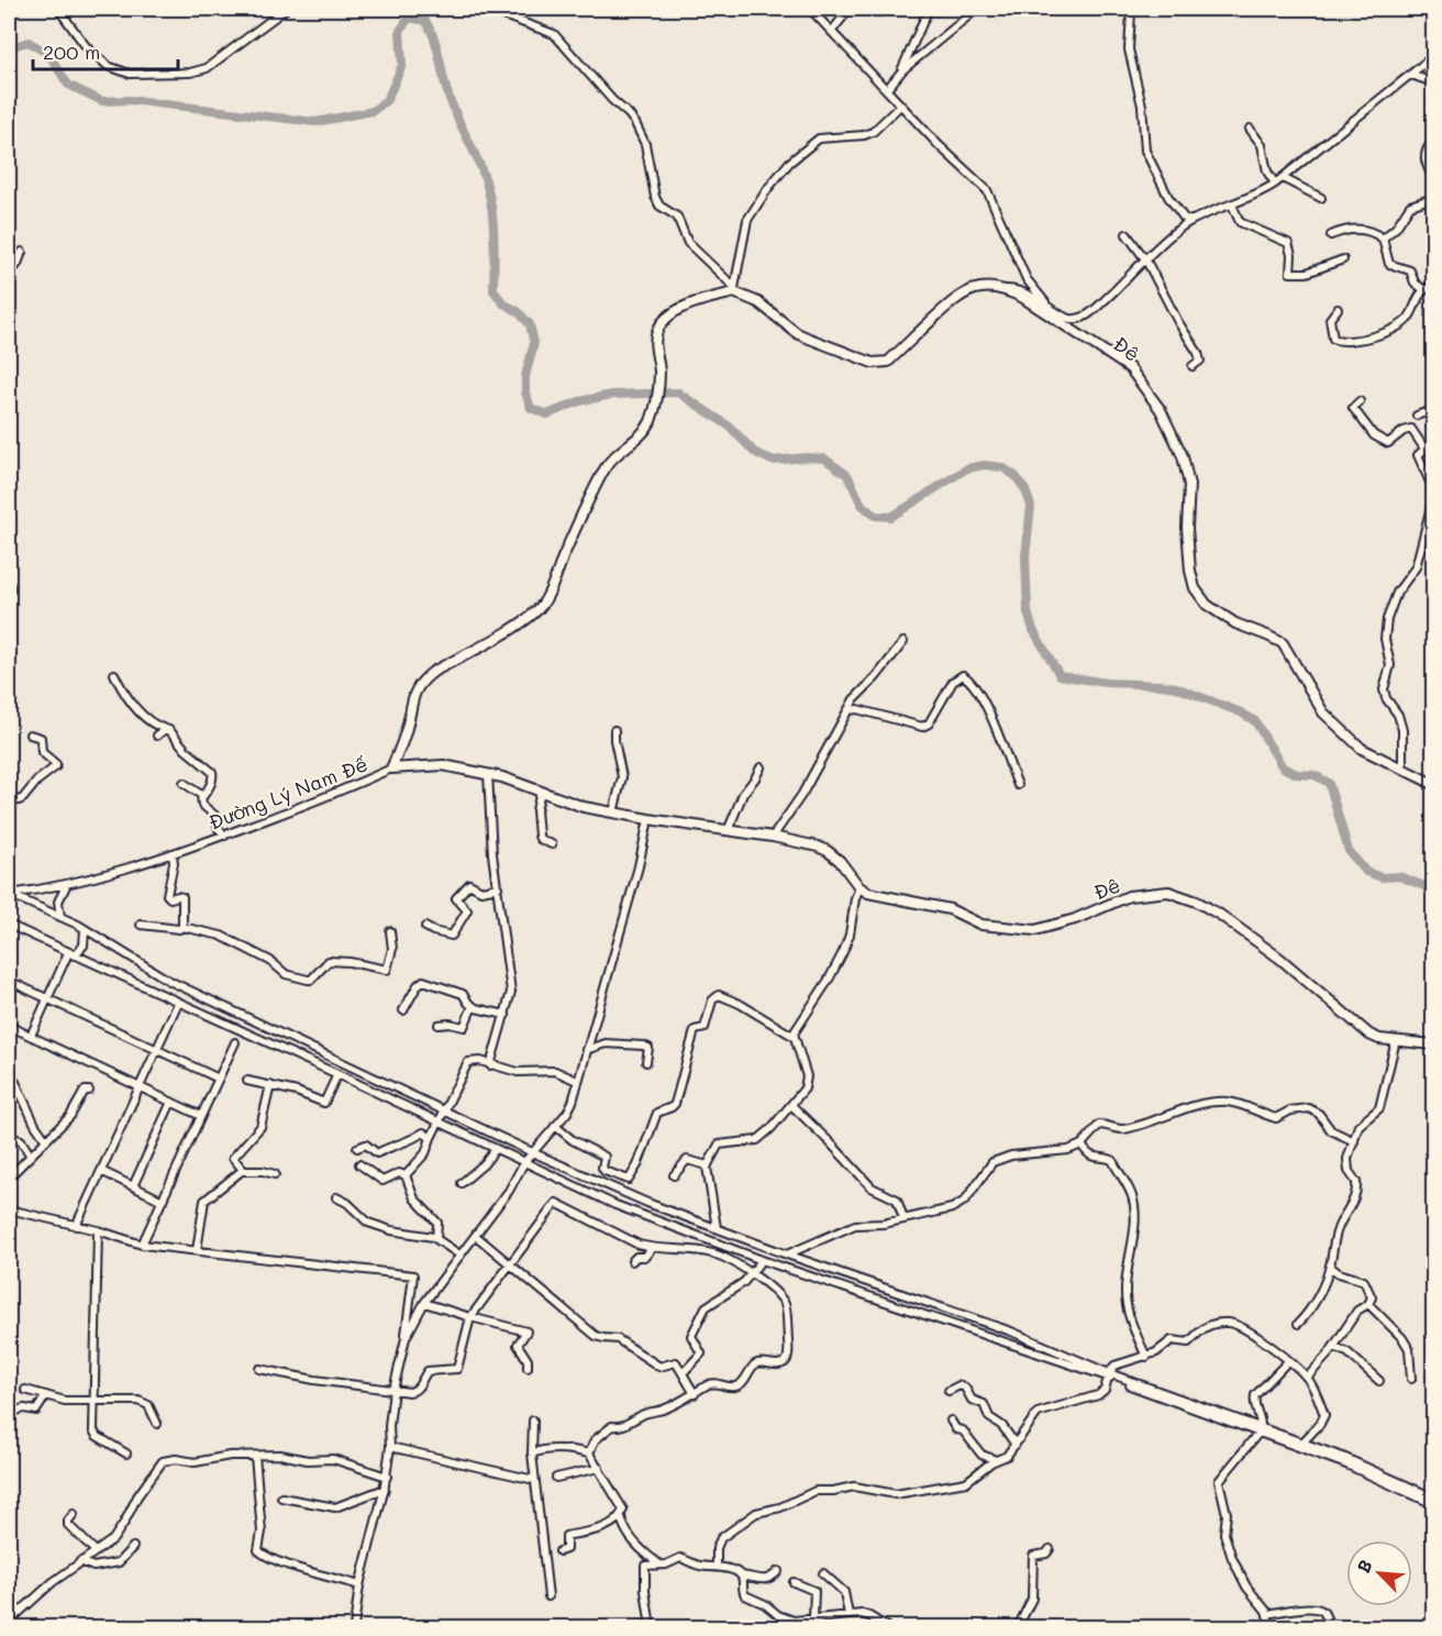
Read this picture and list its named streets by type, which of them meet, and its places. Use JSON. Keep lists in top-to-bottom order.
{
  "streets": {
    "main road": ["Đê", "Đường Lý Nam Đế"]
  },
  "scale_bar": "200 m",
  "north": "top left"
}
